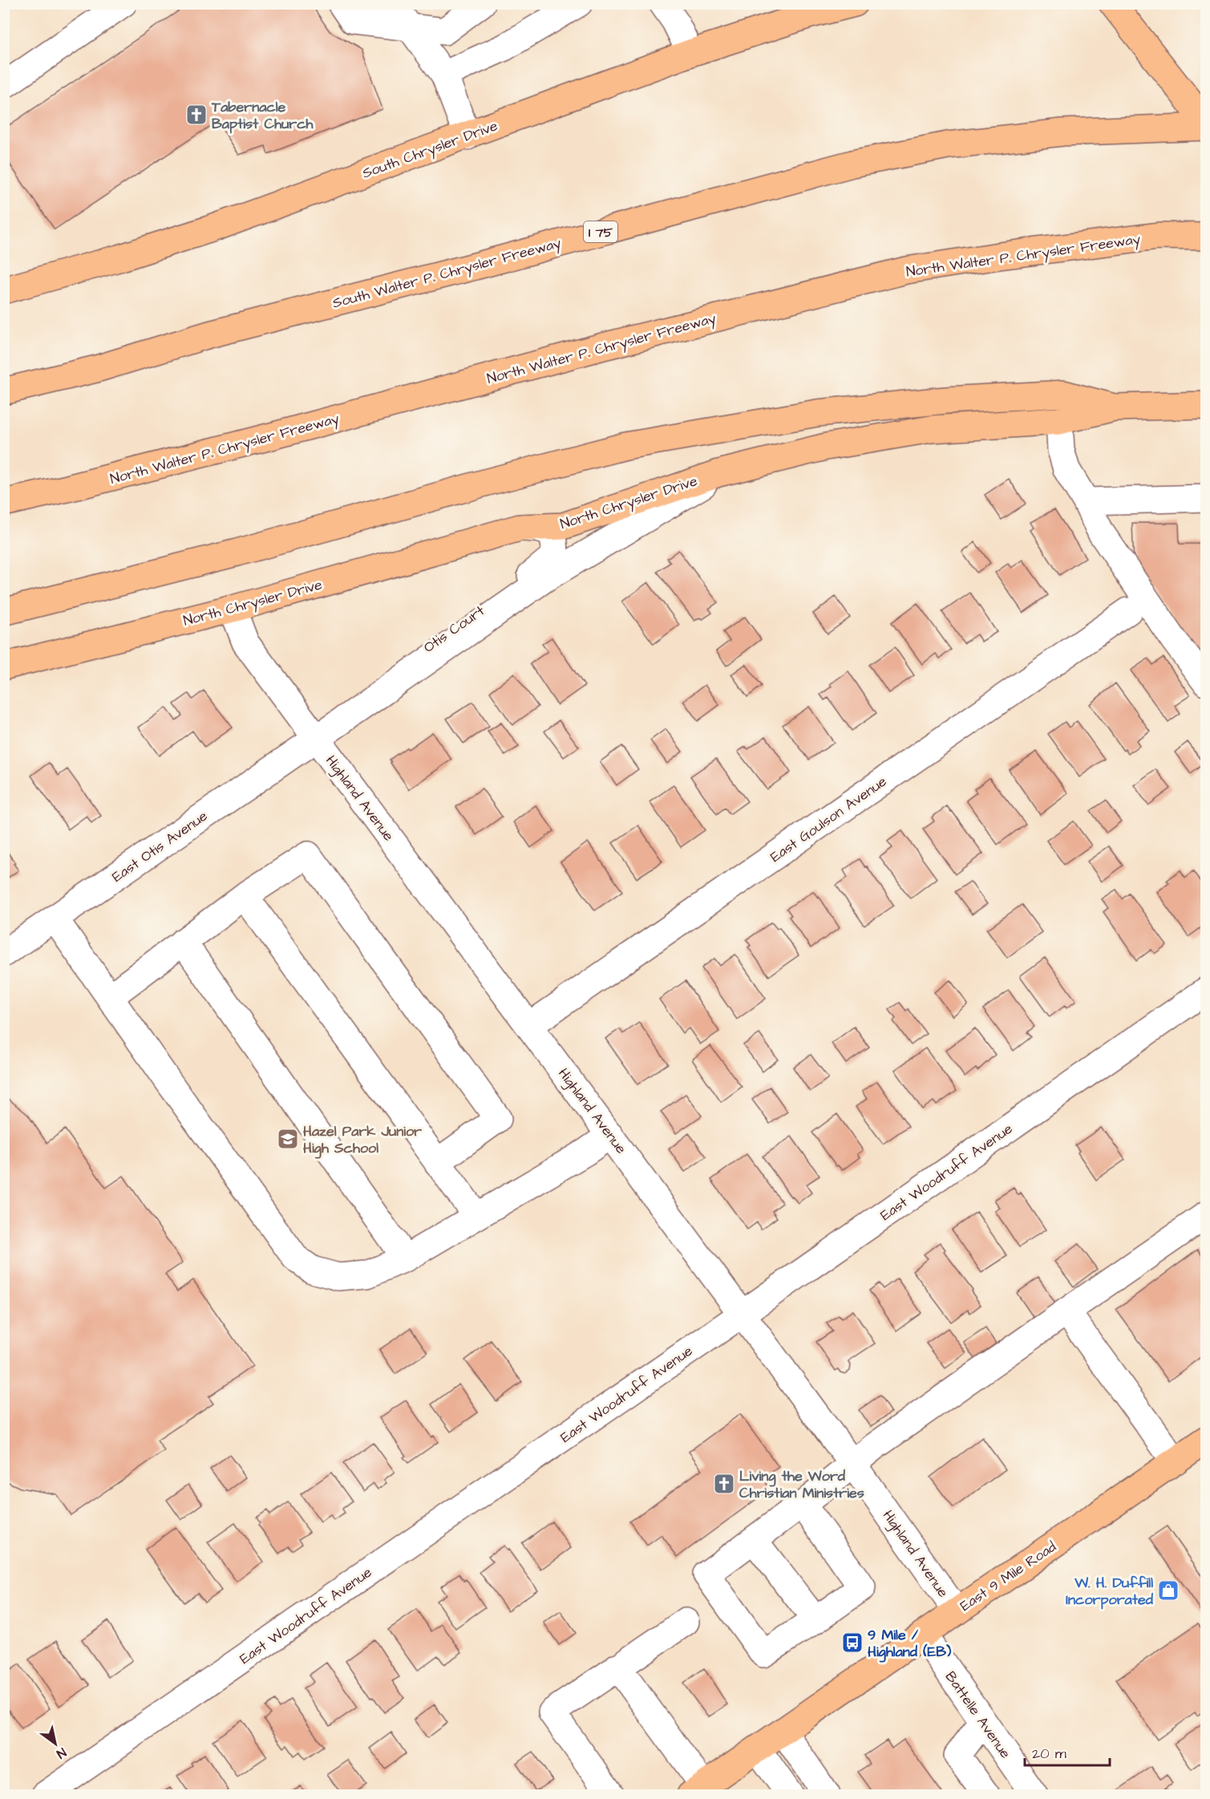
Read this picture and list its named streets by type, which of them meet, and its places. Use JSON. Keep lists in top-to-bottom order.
{
  "streets": {
    "main road": [
      "South Chrysler Drive",
      "I 75",
      "North Walter P. Chrysler Freeway",
      "South Walter P. Chrysler Freeway",
      "North Chrysler Drive",
      "East 9 Mile Road"
    ],
    "street": [
      "Otis Court",
      "Highland Avenue",
      "East Goulson Avenue",
      "East Otis Avenue",
      "East Woodruff Avenue",
      "Battelle Avenue"
    ]
  },
  "crossings": [
    ["North Chrysler Drive", "Otis Court"],
    ["North Chrysler Drive", "Highland Avenue"],
    ["Otis Court", "Highland Avenue"],
    ["Otis Court", "East Otis Avenue"],
    ["Highland Avenue", "East Goulson Avenue"],
    ["Highland Avenue", "East Otis Avenue"],
    ["Highland Avenue", "East Woodruff Avenue"],
    ["Highland Avenue", "East 9 Mile Road"],
    ["East 9 Mile Road", "Battelle Avenue"]
  ],
  "places": {
    "church": ["Tabernacle Baptist Church", "Living the Word Christian Ministries"],
    "school or university": ["Hazel Park Junior High School"],
    "shop": ["W. H. Duffill Incorporated"],
    "bus stop": ["9 Mile / Highland (EB)"]
  },
  "scale_bar": "20 m",
  "north": "bottom right"
}
